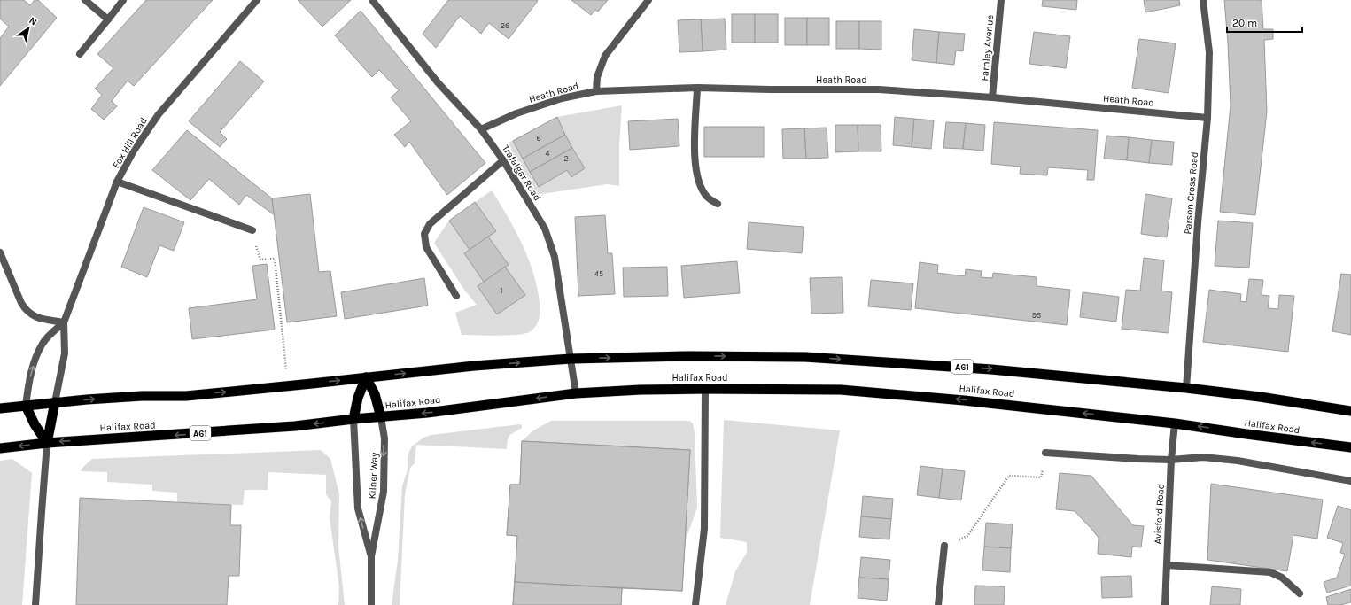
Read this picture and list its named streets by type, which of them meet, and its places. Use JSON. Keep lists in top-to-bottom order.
{
  "streets": {
    "highway": ["A61", "Halifax Road"],
    "street": [
      "Farnley Avenue",
      "Heath Road",
      "Fox Hill Road",
      "Trafalgar Road",
      "Parson Cross Road",
      "Kilner Way",
      "Avisford Road"
    ]
  },
  "crossings": [
    ["Farnley Avenue", "Heath Road"],
    ["Heath Road", "Trafalgar Road"],
    ["Heath Road", "Parson Cross Road"],
    ["Fox Hill Road", "A61"],
    ["Trafalgar Road", "A61"],
    ["Trafalgar Road", "Halifax Road"],
    ["Parson Cross Road", "A61"],
    ["A61", "Halifax Road"],
    ["Halifax Road", "Kilner Way"],
    ["Halifax Road", "Avisford Road"]
  ],
  "house_numbers": [
    "26",
    "6",
    "4",
    "2",
    "45",
    "1",
    "95"
  ],
  "scale_bar": "20 m",
  "north": "top right"
}
